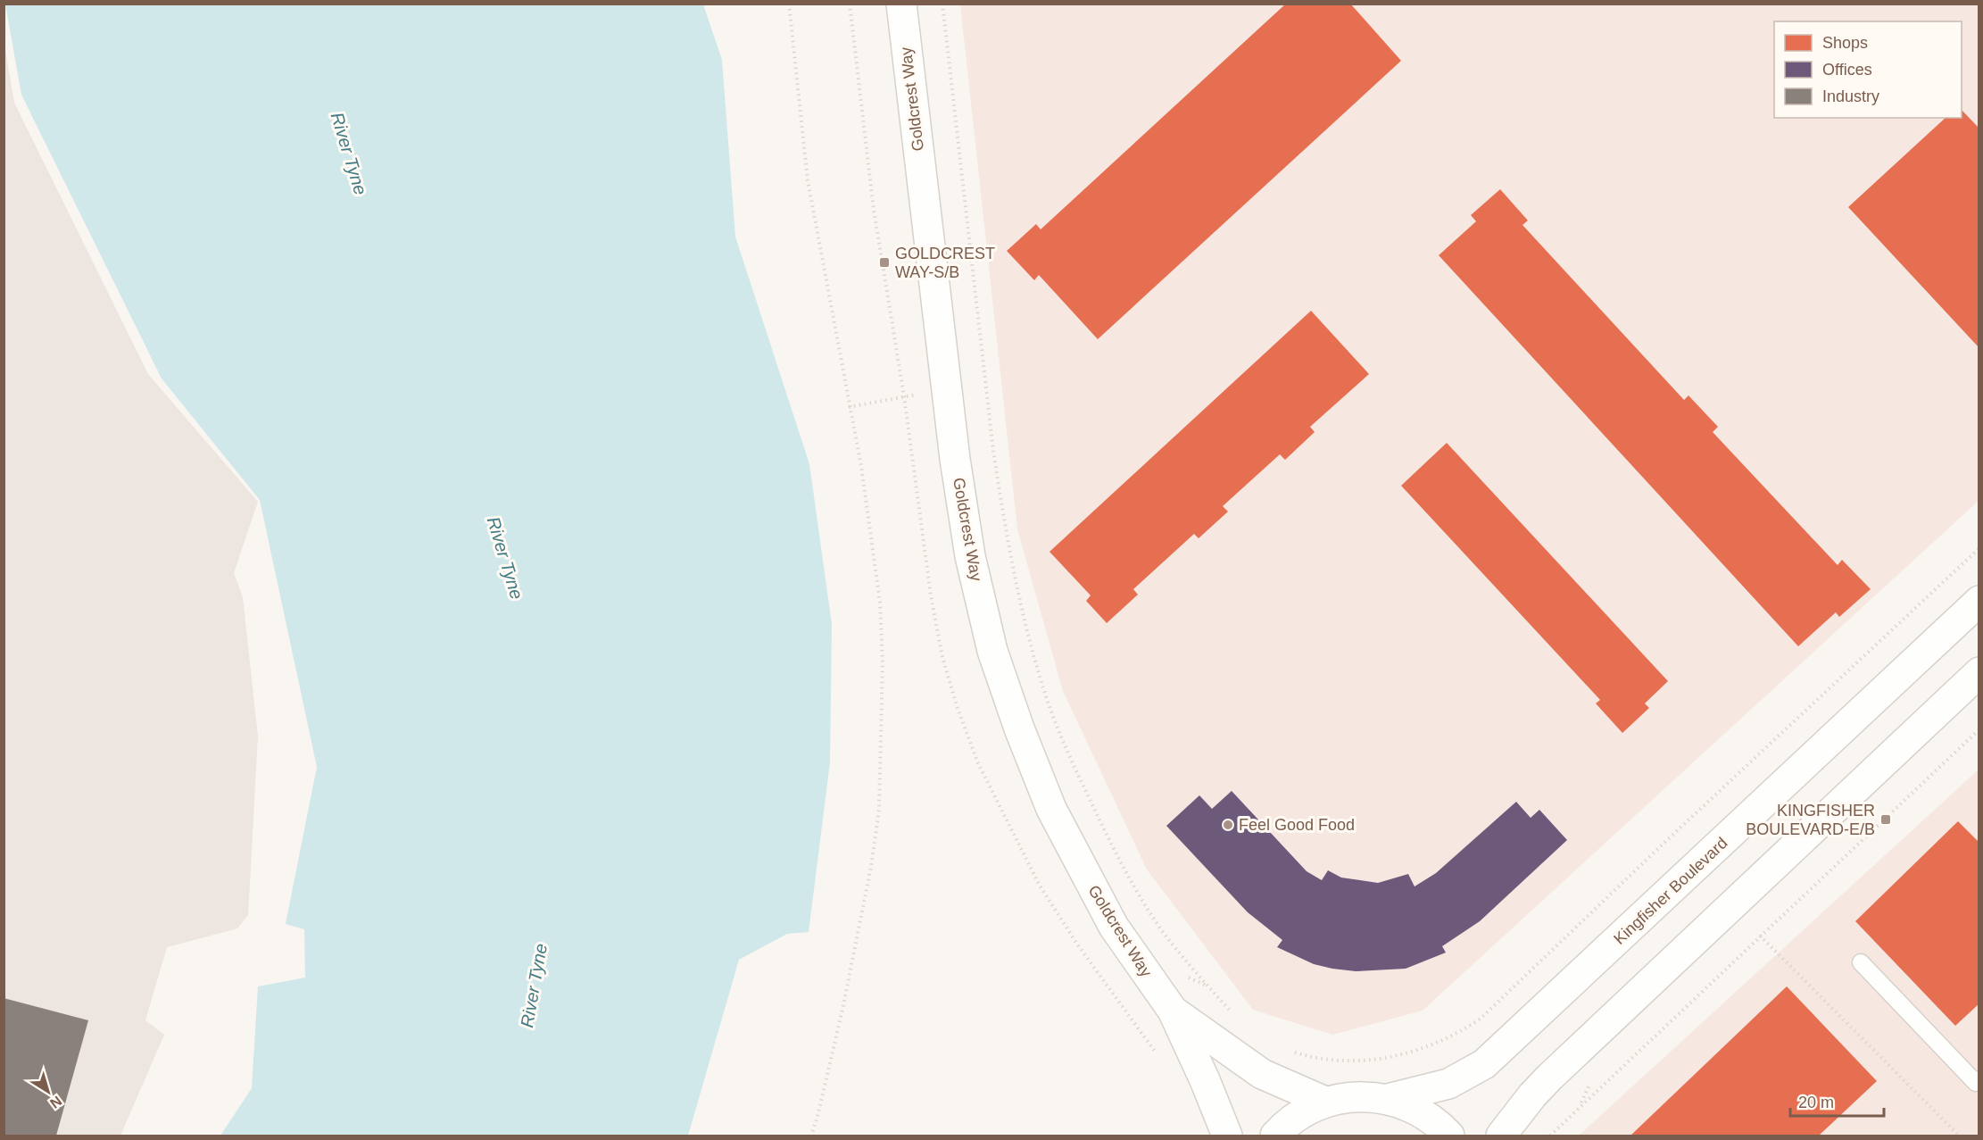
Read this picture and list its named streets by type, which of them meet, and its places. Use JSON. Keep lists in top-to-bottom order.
{
  "streets": {
    "street": ["Goldcrest Way", "Kingfisher Boulevard"]
  },
  "water": ["River Tyne"],
  "places": {
    "transit": ["GOLDCREST WAY-S/B", "KINGFISHER BOULEVARD-E/B"],
    "other": ["Feel Good Food"]
  },
  "legend": ["Shops", "Offices", "Industry"],
  "scale_bar": "20 m",
  "north": "bottom right"
}
